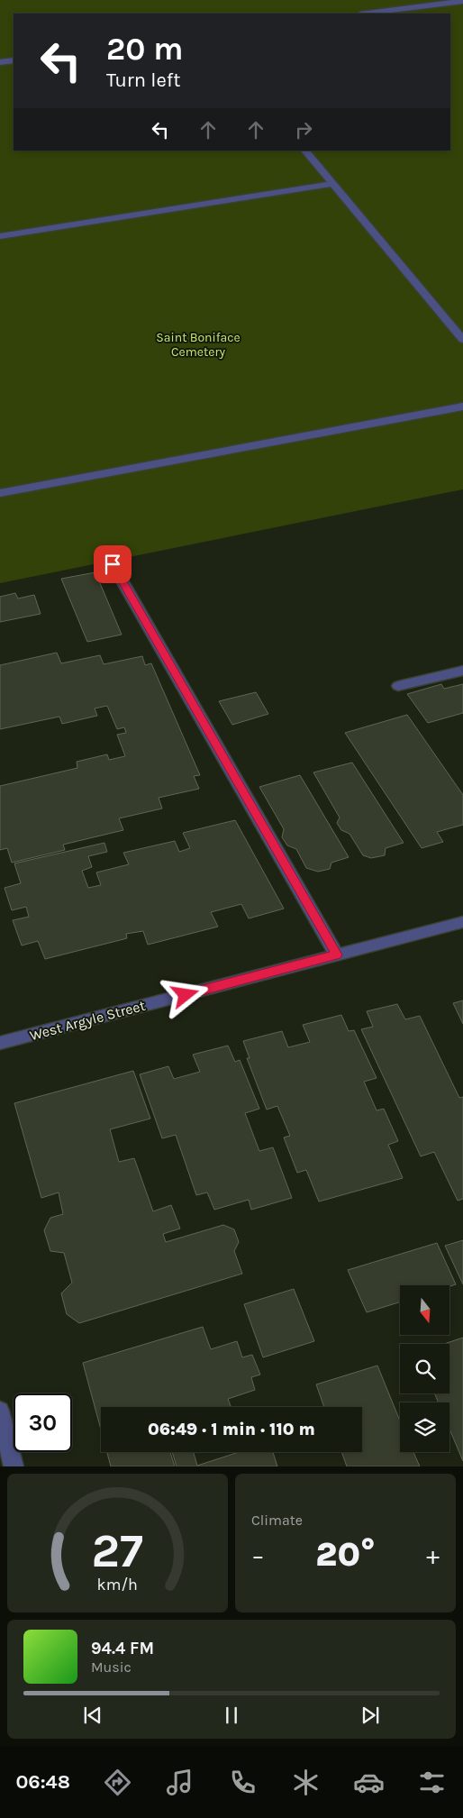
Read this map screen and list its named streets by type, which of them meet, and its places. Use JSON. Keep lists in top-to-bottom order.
{
  "streets": {
    "street": ["West Argyle Street"]
  },
  "parks": ["Saint Boniface Cemetery"],
  "north": "bottom",
  "page": {
    "turn": ["20 m", "Turn left"],
    "limit": "30",
    "trip": "06:49 · 1 min · 110 m",
    "tile": "Climate",
    "heat": ["−", "20°", "+"],
    "song": ["94.4 FM", "Music"],
    "tabs": "06:48",
    "gauge": ["27", "km/h"]
  }
}
